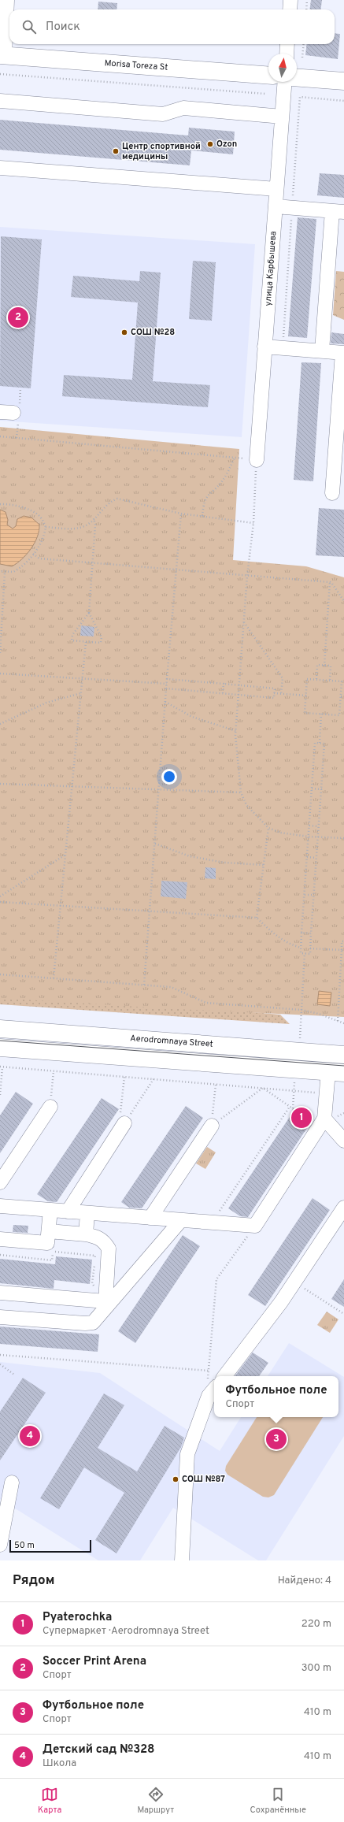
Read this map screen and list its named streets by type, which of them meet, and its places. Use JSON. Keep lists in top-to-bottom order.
{
  "streets": {
    "main road": ["Morisa Toreza St", "Aerodromnaya Street"],
    "street": ["улица Карбышева"]
  },
  "places": [
    "Ozon",
    "Центр спортивной медицины",
    "СОШ №28",
    "СОШ №87"
  ],
  "scale_bar": "50 m",
  "north": "top",
  "page": {
    "search": "Поиск",
    "pins": [
      "2",
      "1",
      "4",
      "3"
    ],
    "popup": ["Футбольное поле", "Спорт"],
    "scale": "50 m",
    "heading": ["Рядом", "Найдено: 4"],
    "list": [
      {
        "mark": "1",
        "name": "Pyaterochka",
        "note": "Супермаркет · Aerodromnaya Street",
        "value": "220 m"
      },
      {
        "mark": "2",
        "name": "Soccer Print Arena",
        "note": "Спорт",
        "value": "300 m"
      },
      {
        "mark": "3",
        "name": "Футбольное поле",
        "note": "Спорт",
        "value": "410 m"
      },
      {
        "mark": "4",
        "name": "Детский сад №328",
        "note": "Школа",
        "value": "410 m"
      }
    ],
    "nav": ["Карта", "Маршрут", "Сохранённые"]
  }
}
